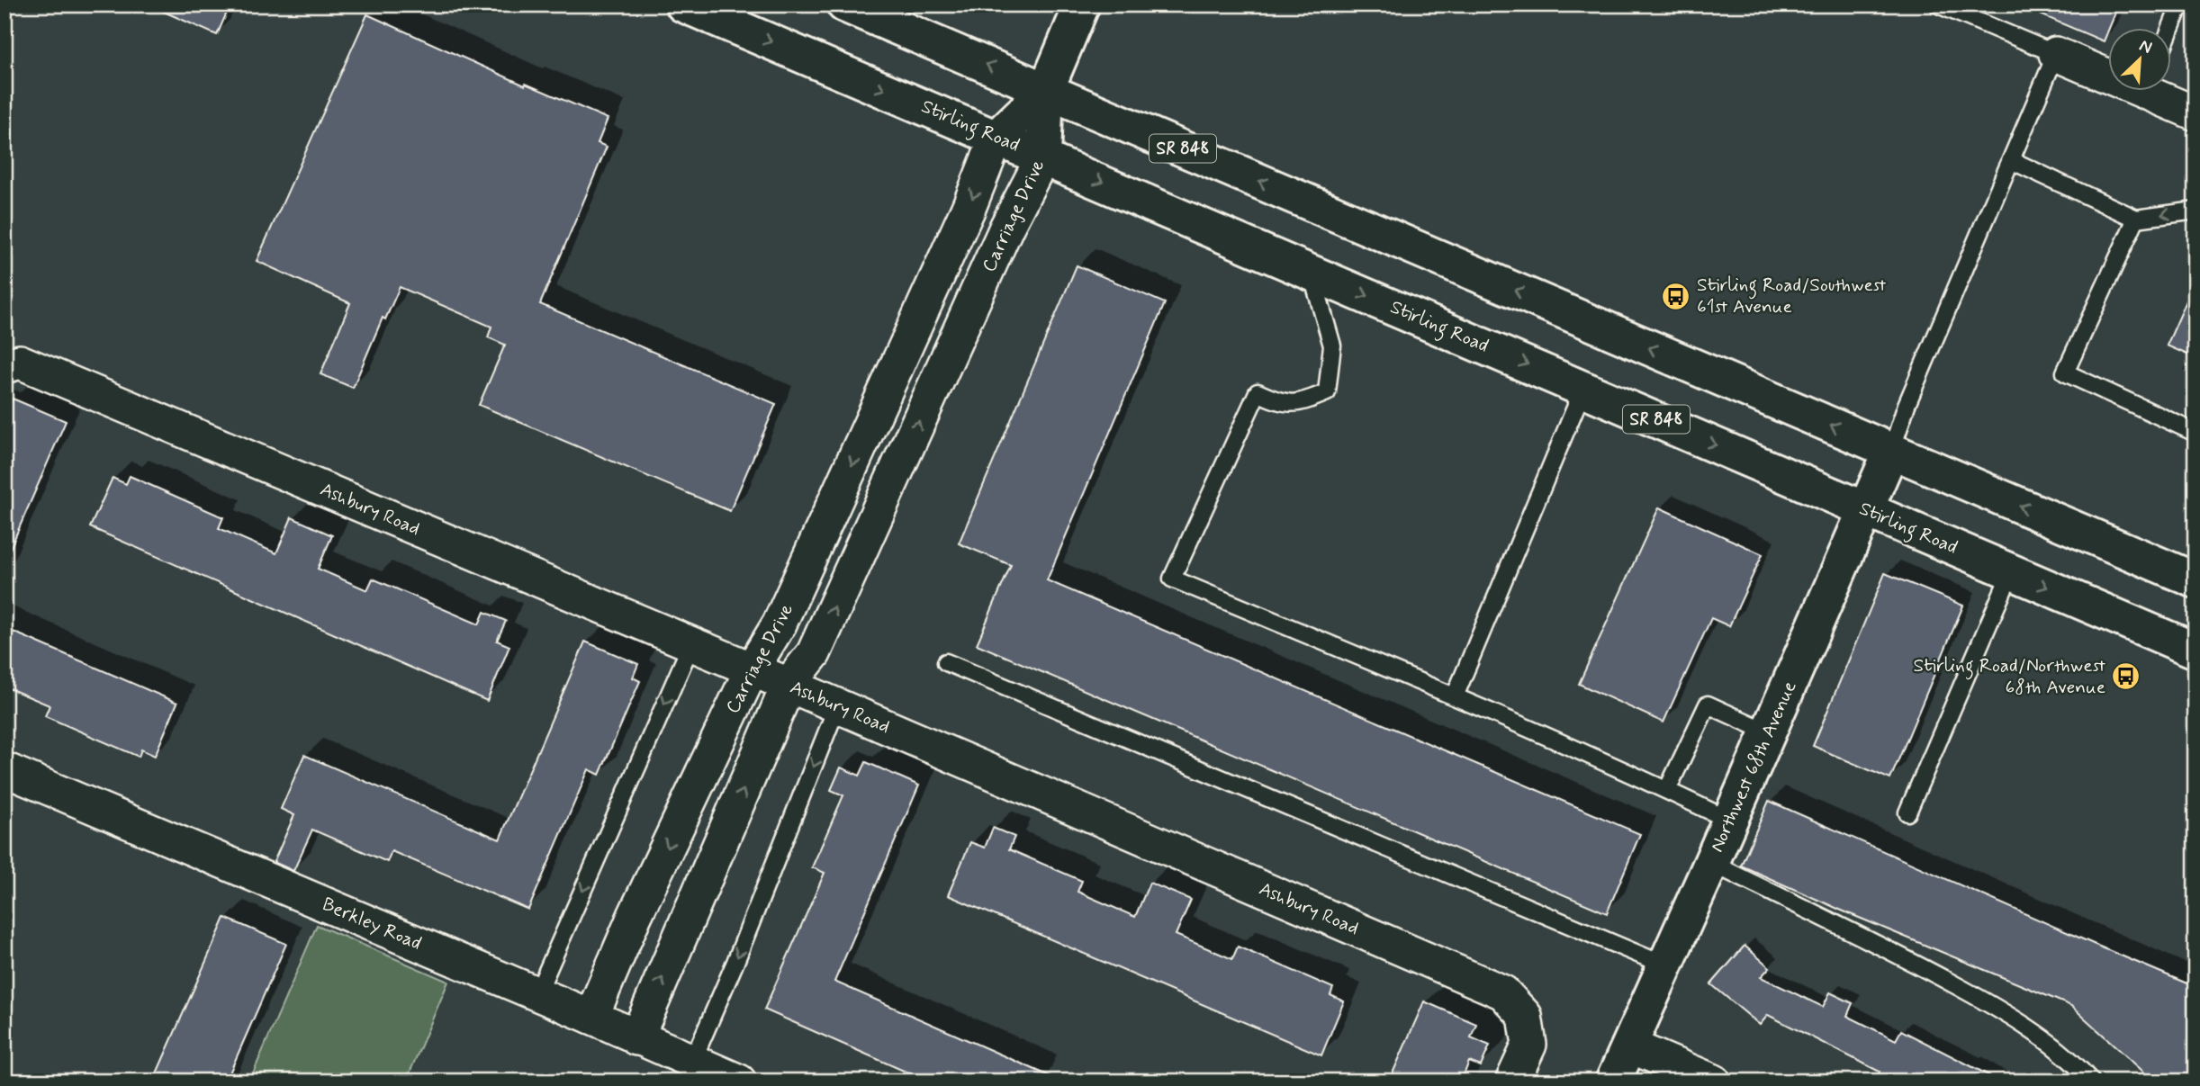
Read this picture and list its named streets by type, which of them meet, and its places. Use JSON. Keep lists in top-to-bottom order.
{
  "streets": {
    "main road": [
      "Stirling Road",
      "SR 848",
      "Carriage Drive",
      "Northwest 68th Avenue"
    ],
    "street": ["Ashbury Road", "Berkley Road"]
  },
  "crossings": [
    ["Stirling Road", "Carriage Drive"],
    ["Stirling Road", "Northwest 68th Avenue"],
    ["SR 848", "Carriage Drive"],
    ["SR 848", "Northwest 68th Avenue"],
    ["Carriage Drive", "Ashbury Road"],
    ["Carriage Drive", "Berkley Road"]
  ],
  "places": {
    "bus stop": ["Stirling Road/Southwest 61st Avenue", "Stirling Road/Northwest 68th Avenue"]
  },
  "north": "top right"
}
